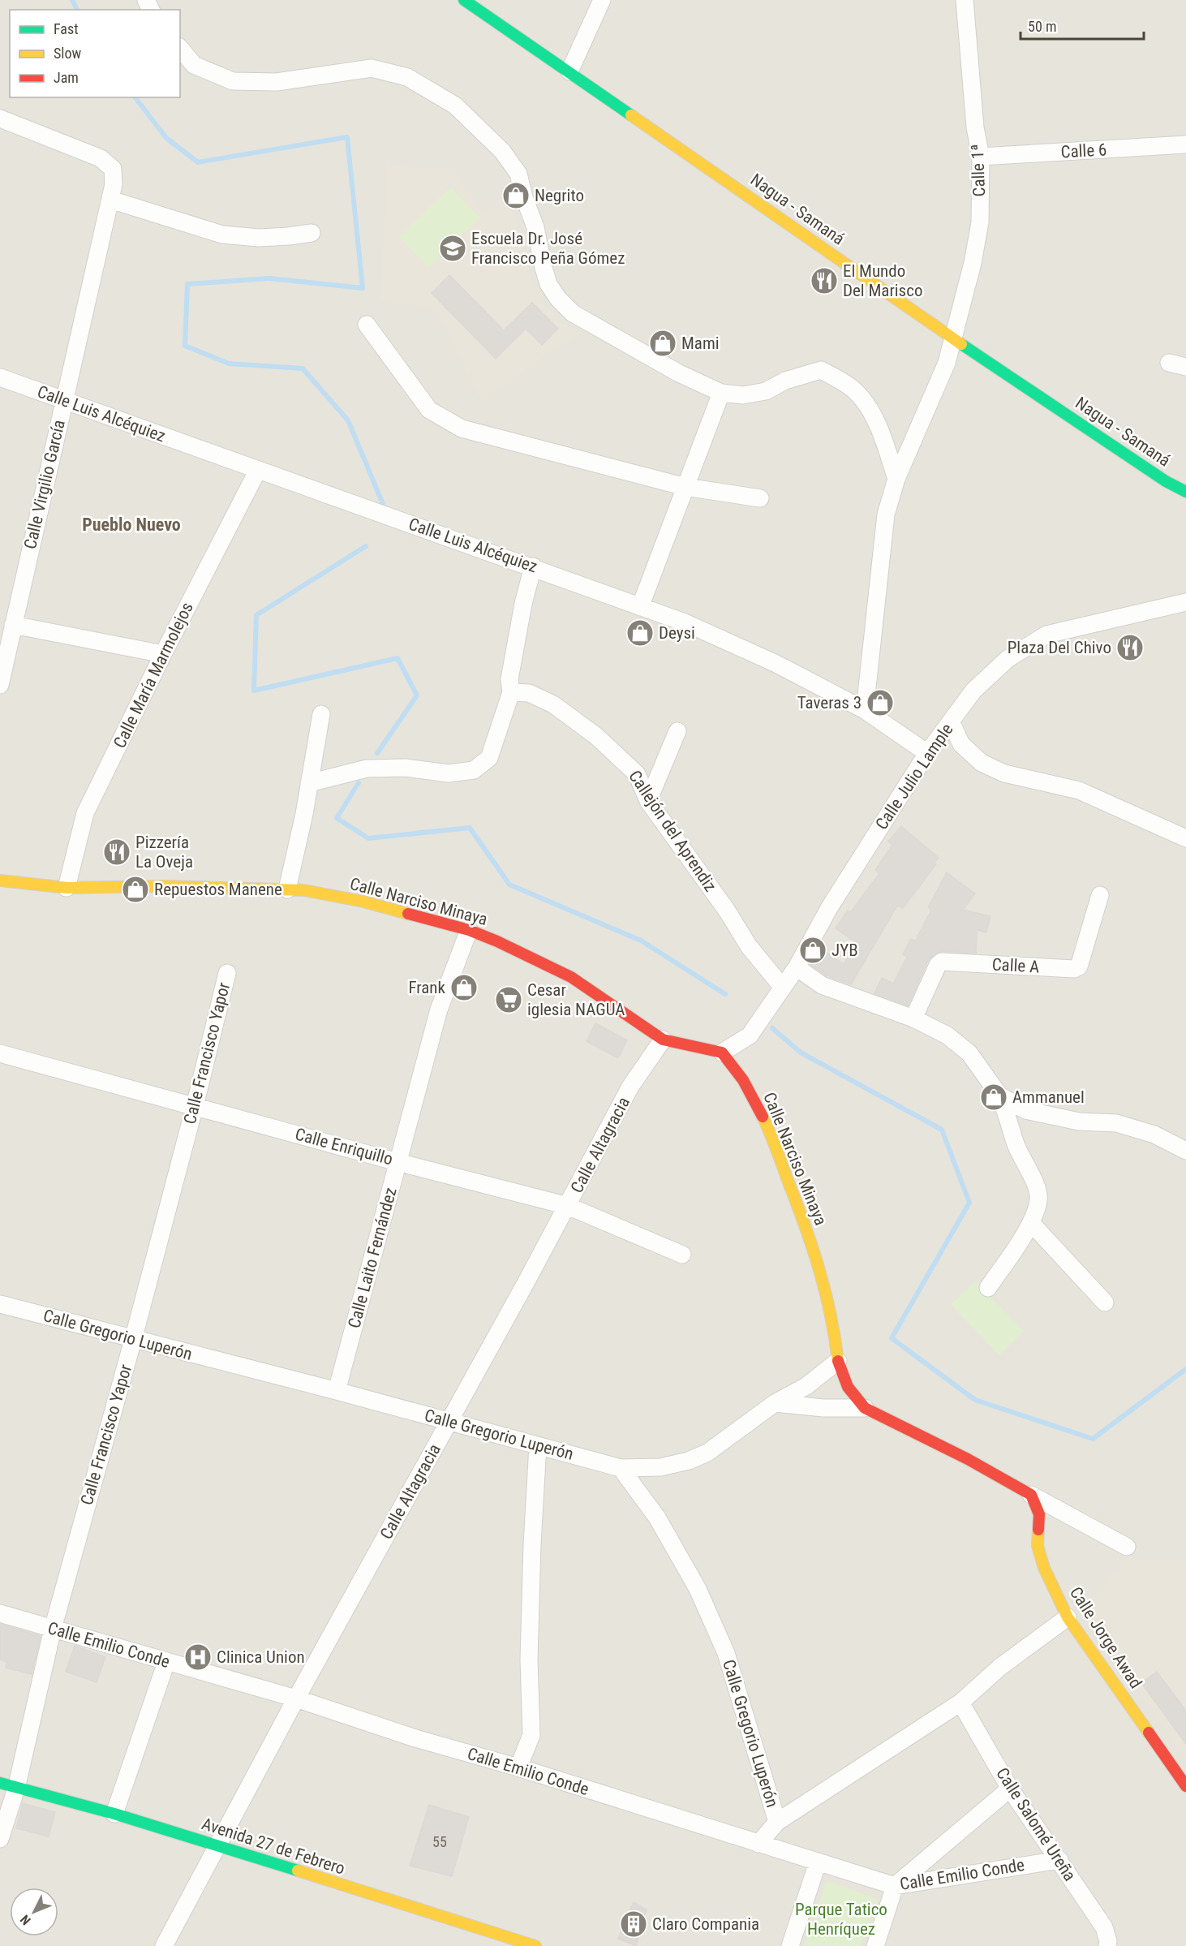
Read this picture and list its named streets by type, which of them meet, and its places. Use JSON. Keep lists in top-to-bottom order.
{
  "streets": {
    "street": [
      "Calle 6",
      "Calle 1ª",
      "Nagua - Samaná",
      "Calle Luis Alcéquiez",
      "Calle Virgilio García",
      "Calle María Marmolejos",
      "Calle Julio Lample",
      "Callejón del Aprendiz",
      "Calle Narciso Minaya",
      "Calle A",
      "Calle Francisco Yapor",
      "Calle Altagracia",
      "Calle Enriquillo",
      "Calle Laito Fernández",
      "Calle Gregorio Luperón",
      "Calle Jorge Awad",
      "Calle Emilio Conde",
      "Calle Salomé Ureña",
      "Avenida 27 de Febrero"
    ]
  },
  "crossings": [
    ["Calle 6", "Calle 1ª"],
    ["Calle 1ª", "Nagua - Samaná"],
    ["Calle 1ª", "Calle Luis Alcéquiez"],
    ["Calle Luis Alcéquiez", "Calle Virgilio García"],
    ["Calle Luis Alcéquiez", "Calle María Marmolejos"],
    ["Calle Luis Alcéquiez", "Calle Julio Lample"],
    ["Calle María Marmolejos", "Calle Narciso Minaya"],
    ["Calle Julio Lample", "Callejón del Aprendiz"],
    ["Calle Julio Lample", "Calle Narciso Minaya"],
    ["Calle Narciso Minaya", "Calle Altagracia"],
    ["Calle Narciso Minaya", "Calle Laito Fernández"],
    ["Calle Narciso Minaya", "Calle Jorge Awad"],
    ["Calle Francisco Yapor", "Calle Enriquillo"],
    ["Calle Francisco Yapor", "Calle Gregorio Luperón"],
    ["Calle Francisco Yapor", "Calle Emilio Conde"],
    ["Calle Francisco Yapor", "Avenida 27 de Febrero"],
    ["Calle Altagracia", "Calle Enriquillo"],
    ["Calle Altagracia", "Calle Gregorio Luperón"],
    ["Calle Altagracia", "Calle Emilio Conde"],
    ["Calle Altagracia", "Avenida 27 de Febrero"],
    ["Calle Enriquillo", "Calle Laito Fernández"],
    ["Calle Laito Fernández", "Calle Gregorio Luperón"],
    ["Calle Emilio Conde", "Calle Salomé Ureña"]
  ],
  "districts": ["Pueblo Nuevo"],
  "parks": ["Parque Tatico Henríquez"],
  "places": {
    "shop": [
      "Negrito",
      "Mami",
      "Deysi",
      "Taveras 3",
      "Repuestos Manene",
      "JYB",
      "Frank",
      "Ammanuel"
    ],
    "school or university": ["Escuela Dr. José Francisco Peña Gómez"],
    "restaurant": ["El Mundo Del Marisco", "Plaza Del Chivo", "Pizzería La Oveja"],
    "supermarket": ["Cesar iglesia NAGUA"],
    "hospital": ["Clinica Union"],
    "building": ["Claro Compania"]
  },
  "house_numbers": ["55"],
  "legend": ["Fast", "Slow", "Jam"],
  "scale_bar": "50 m",
  "north": "bottom left"
}
